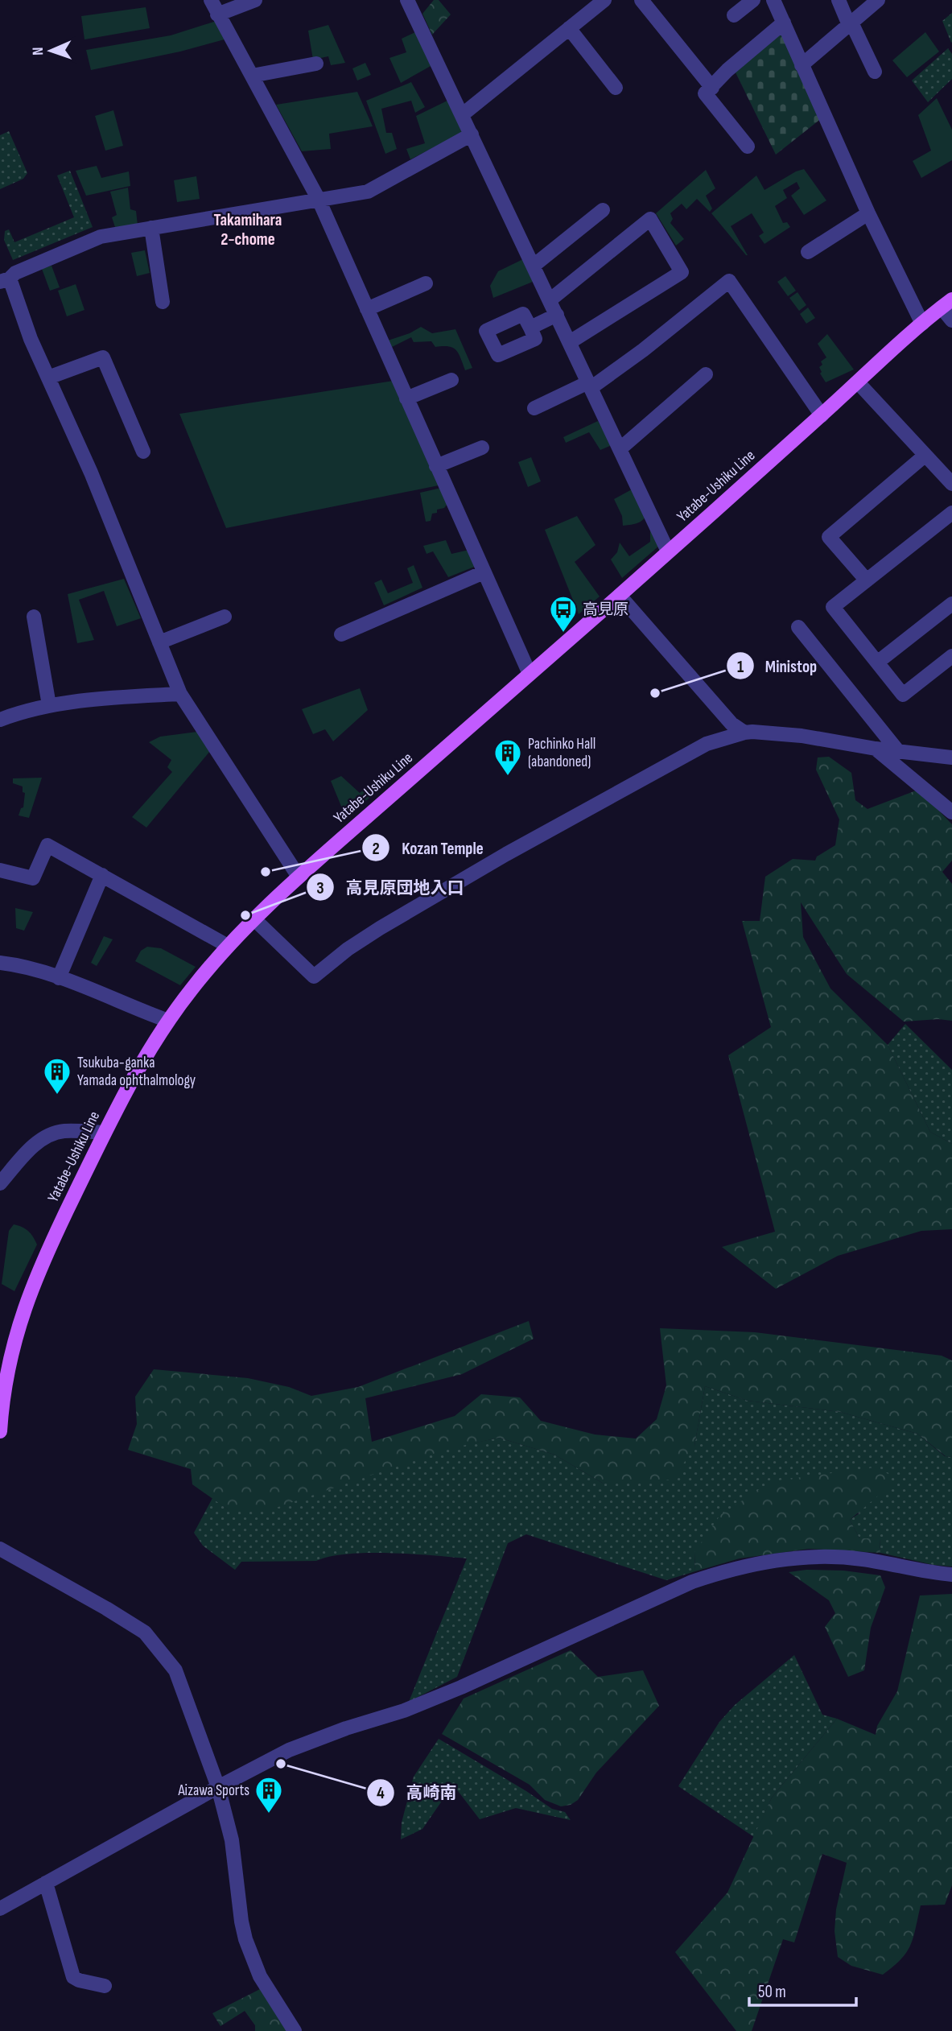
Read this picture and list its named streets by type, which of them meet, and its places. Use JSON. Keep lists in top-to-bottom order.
{
  "streets": {
    "main road": ["Yatabe-Ushiku Line"]
  },
  "districts": ["Takamihara 2-chome"],
  "places": {
    "bus stop": ["高見原"],
    "other": [
      "Ministop",
      "Kozan Temple",
      "高見原団地入口",
      "高崎南"
    ],
    "building": ["Pachinko Hall (abandoned)", "Tsukuba-ganka Yamada ophthalmology", "Aizawa Sports"]
  },
  "scale_bar": "50 m",
  "north": "left"
}
